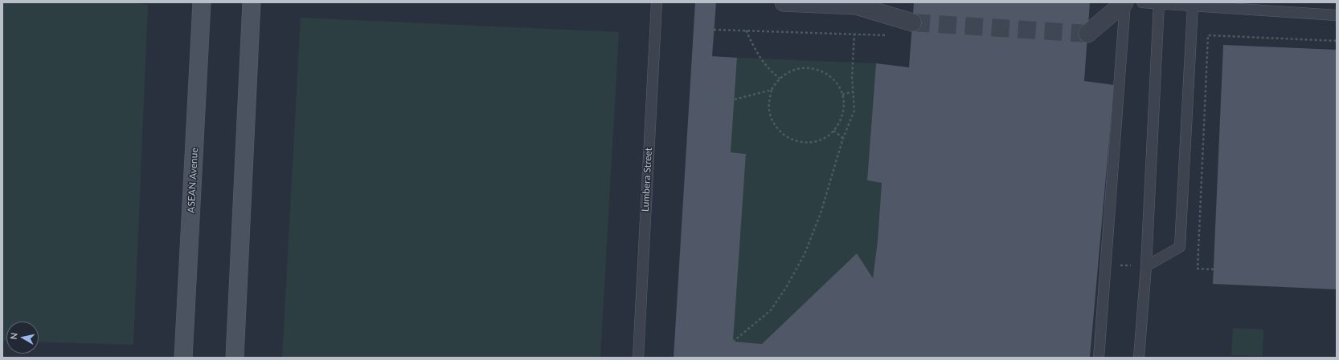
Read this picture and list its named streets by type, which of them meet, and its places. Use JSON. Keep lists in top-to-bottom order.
{
  "streets": {
    "street": ["ASEAN Avenue"],
    "lane": ["Lumbera Street"]
  },
  "north": "left"
}
